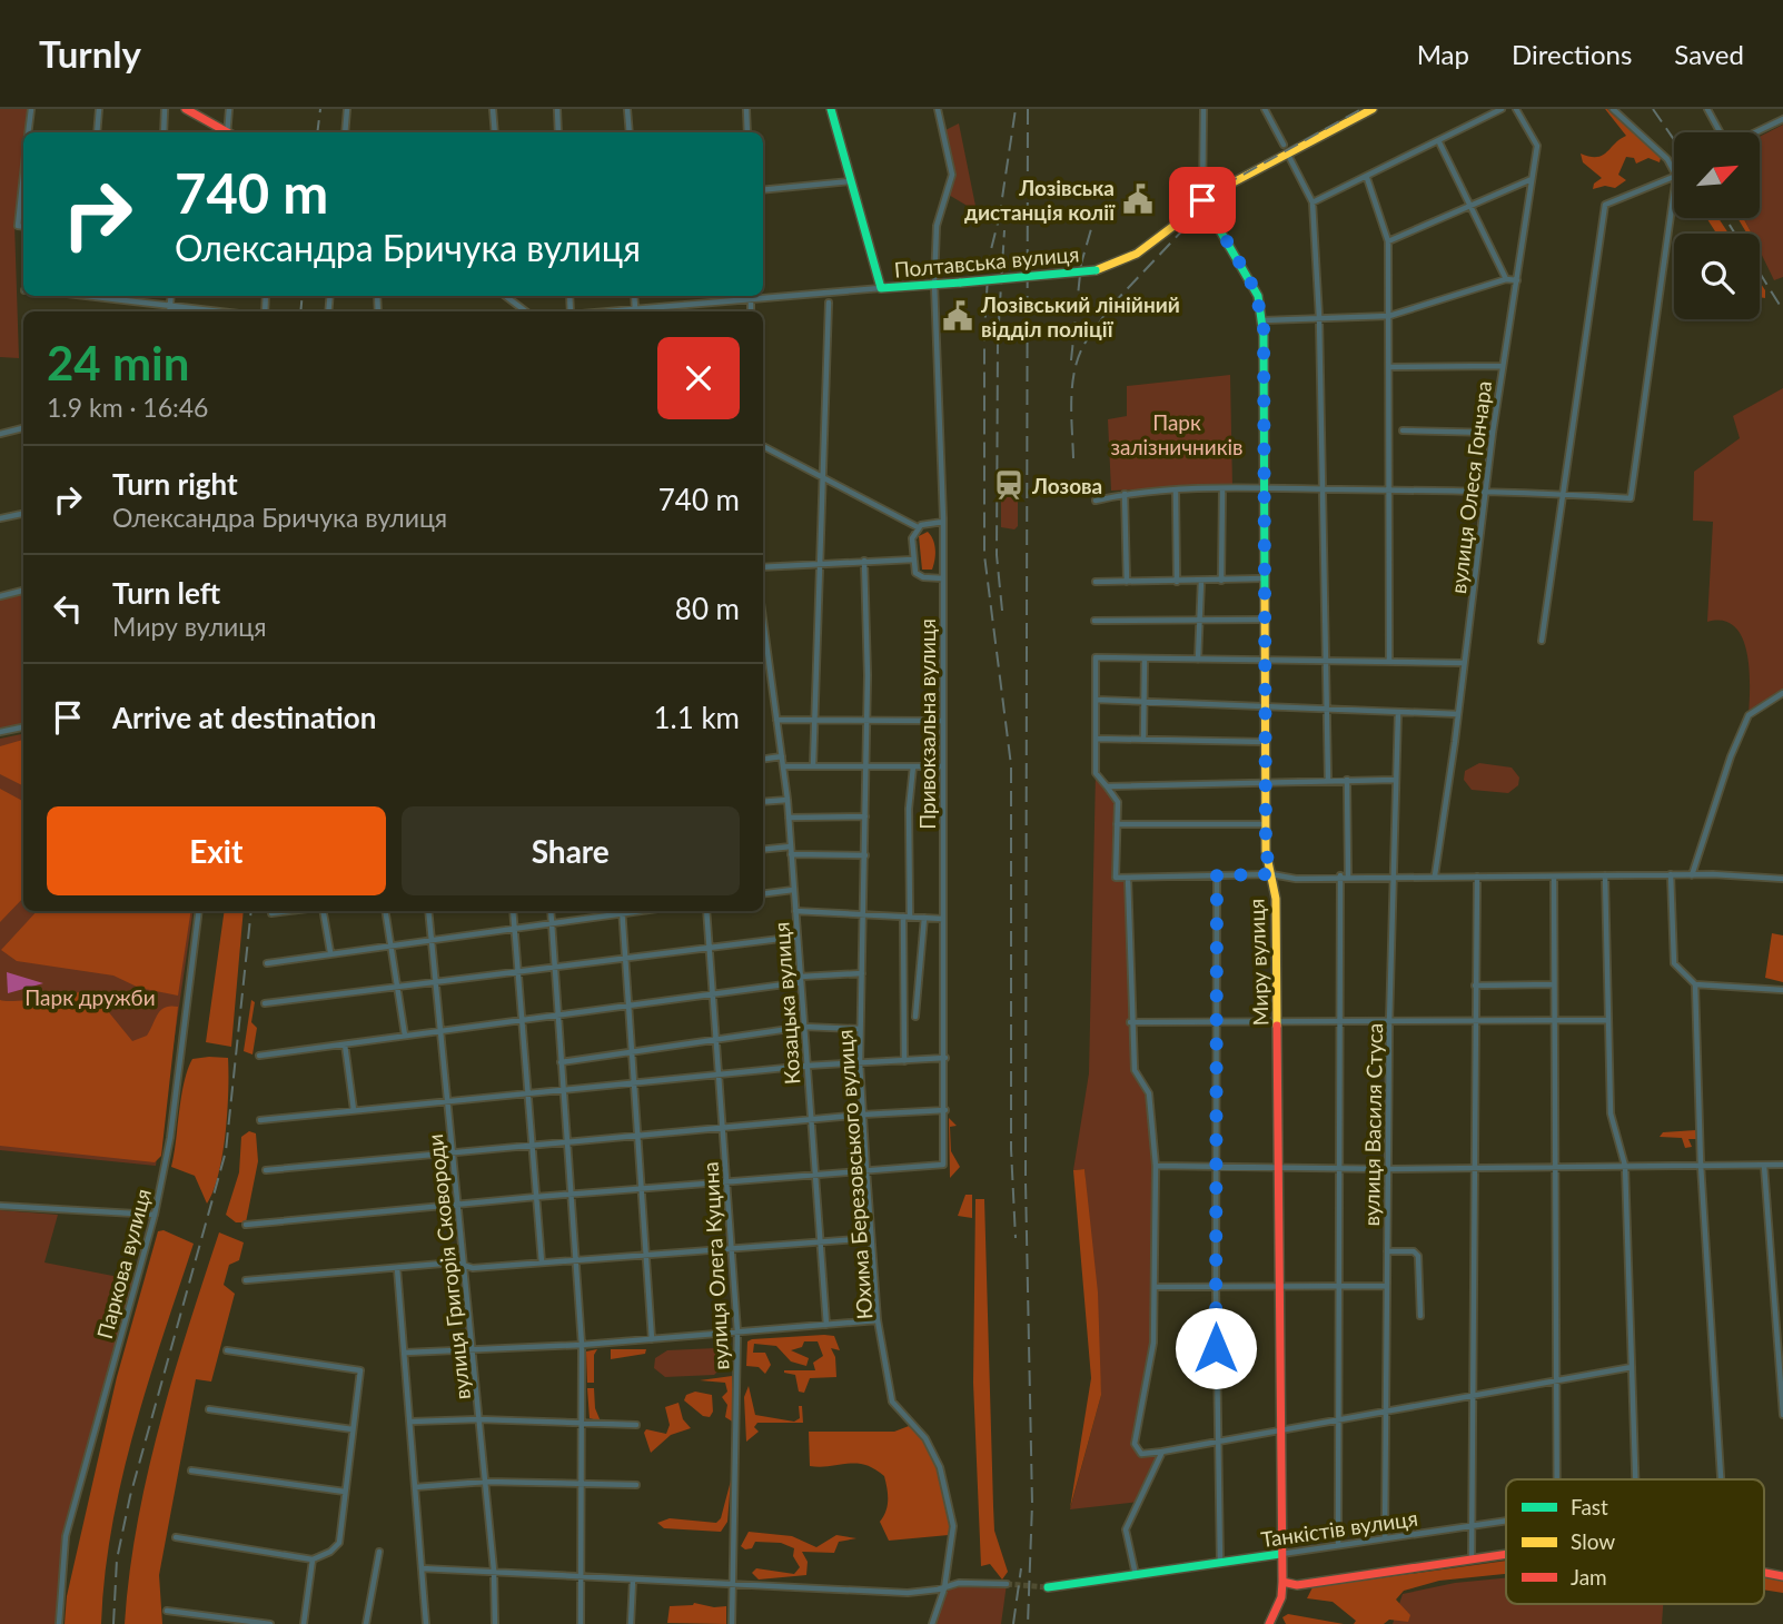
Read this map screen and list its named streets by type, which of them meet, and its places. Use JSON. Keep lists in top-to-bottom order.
{
  "streets": {
    "main road": ["Полтавська вулиця", "Миру вулиця", "Танкістів вулиця"],
    "street": [
      "вулиця Олеся Гончара",
      "Привокзальна вулиця",
      "Козацька вулиця",
      "вулиця Василя Стуса",
      "Юхима Березовського вулиця",
      "Паркова вулиця",
      "вулиця Олега Куцина",
      "вулиця Григорія Сковороди"
    ]
  },
  "crossings": [
    ["Полтавська вулиця", "Привокзальна вулиця"],
    ["Полтавська вулиця", "Миру вулиця"],
    ["Привокзальна вулиця", "Юхима Березовського вулиця"],
    ["Миру вулиця", "Танкістів вулиця"],
    ["вулиця Василя Стуса", "Танкістів вулиця"]
  ],
  "parks": ["Парк залізничників", "Парк дружби"],
  "places": {
    "public building": ["Лозівська дистанція колії", "Лозівський лінійний відділ поліції"],
    "station": ["Лозова"]
  },
  "legend": ["Fast", "Slow", "Jam"],
  "north": "top right",
  "page": {
    "header": "Turnly",
    "nav": ["Map", "Directions", "Saved"],
    "turn": ["740 m", "Олександра Бричука вулиця"],
    "heading": ["24 min", "1.9 km · 16:46"],
    "list": [
      {
        "name": "Turn right",
        "note": "Олександра Бричука вулиця",
        "value": "740 m"
      },
      {
        "name": "Turn left",
        "note": "Миру вулиця",
        "value": "80 m"
      },
      {
        "name": "Arrive at destination",
        "value": "1.1 km"
      }
    ],
    "buttons": ["Exit", "Share"]
  }
}
